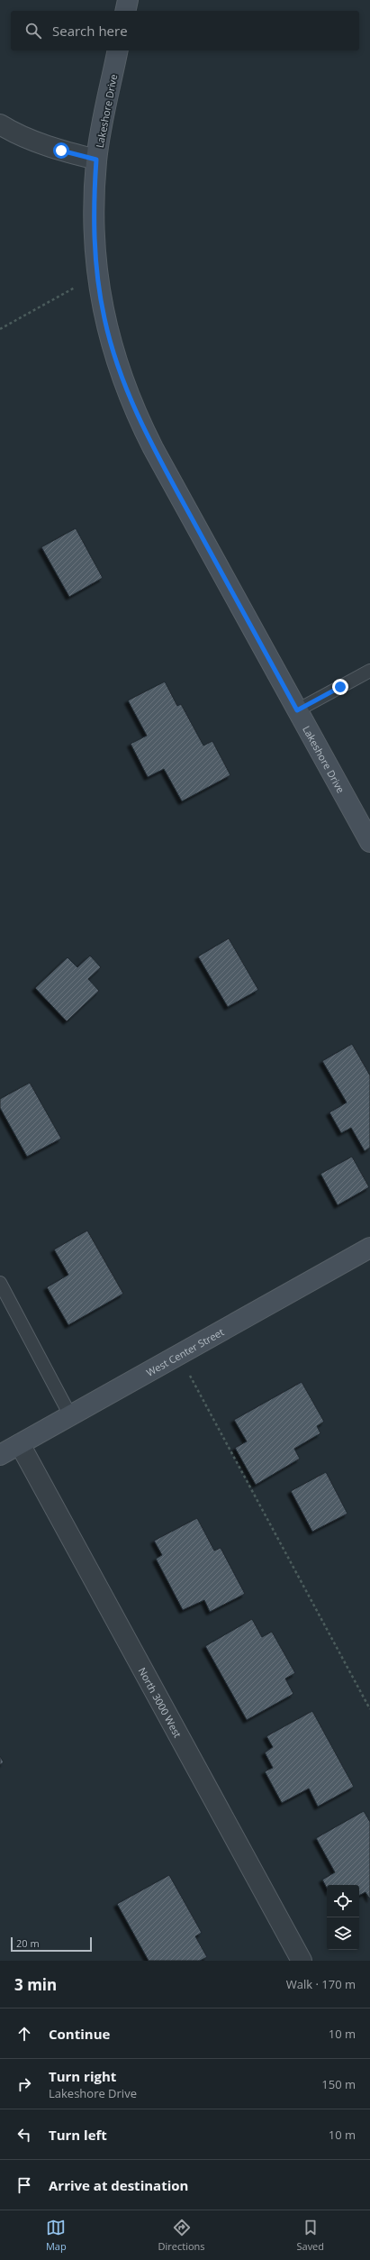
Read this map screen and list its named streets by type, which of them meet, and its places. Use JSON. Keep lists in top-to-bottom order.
{
  "streets": {
    "street": ["Lakeshore Drive", "West Center Street", "North 3000 West"]
  },
  "crossings": [
    ["West Center Street", "North 3000 West"]
  ],
  "scale_bar": "20 m",
  "page": {
    "search": "Search here",
    "scale": "20 m",
    "heading": ["3 min", "Walk · 170 m"],
    "list": [
      ["Continue", "10 m"],
      ["Turn right", "Lakeshore Drive", "150 m"],
      ["Turn left", "10 m"],
      "Arrive at destination"
    ],
    "nav": ["Map", "Directions", "Saved"]
  }
}
